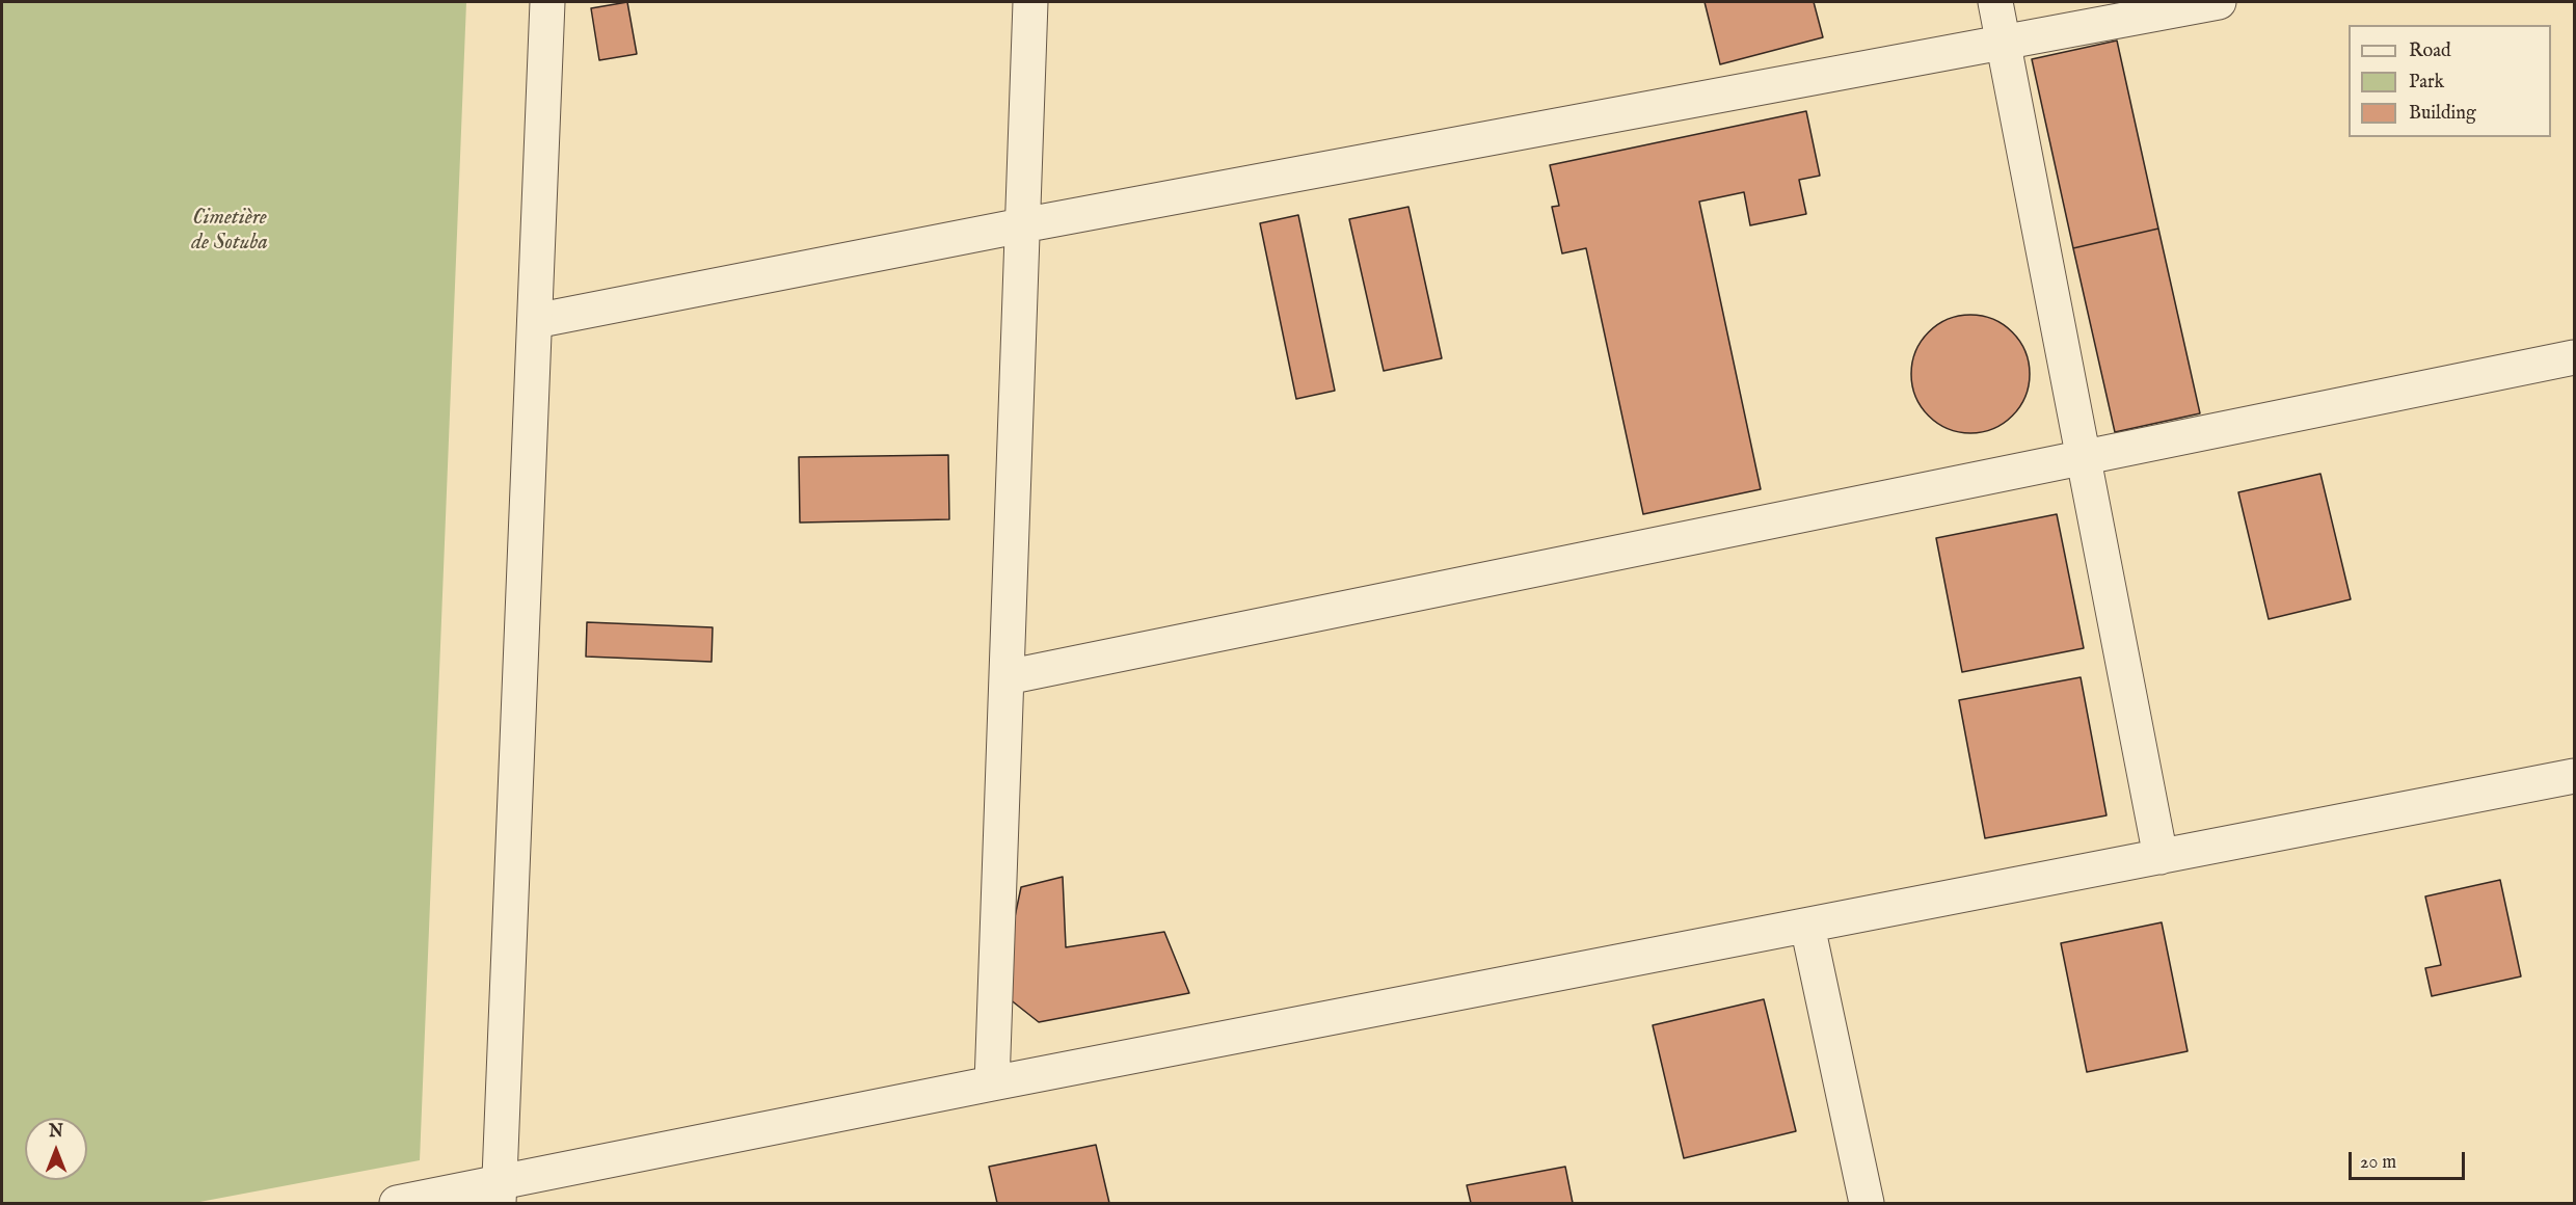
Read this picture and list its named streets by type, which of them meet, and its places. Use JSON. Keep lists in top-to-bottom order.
{
  "parks": ["Cimetière de Sotuba"],
  "legend": ["Road", "Park", "Building"],
  "scale_bar": "20 m",
  "north": "top"
}
